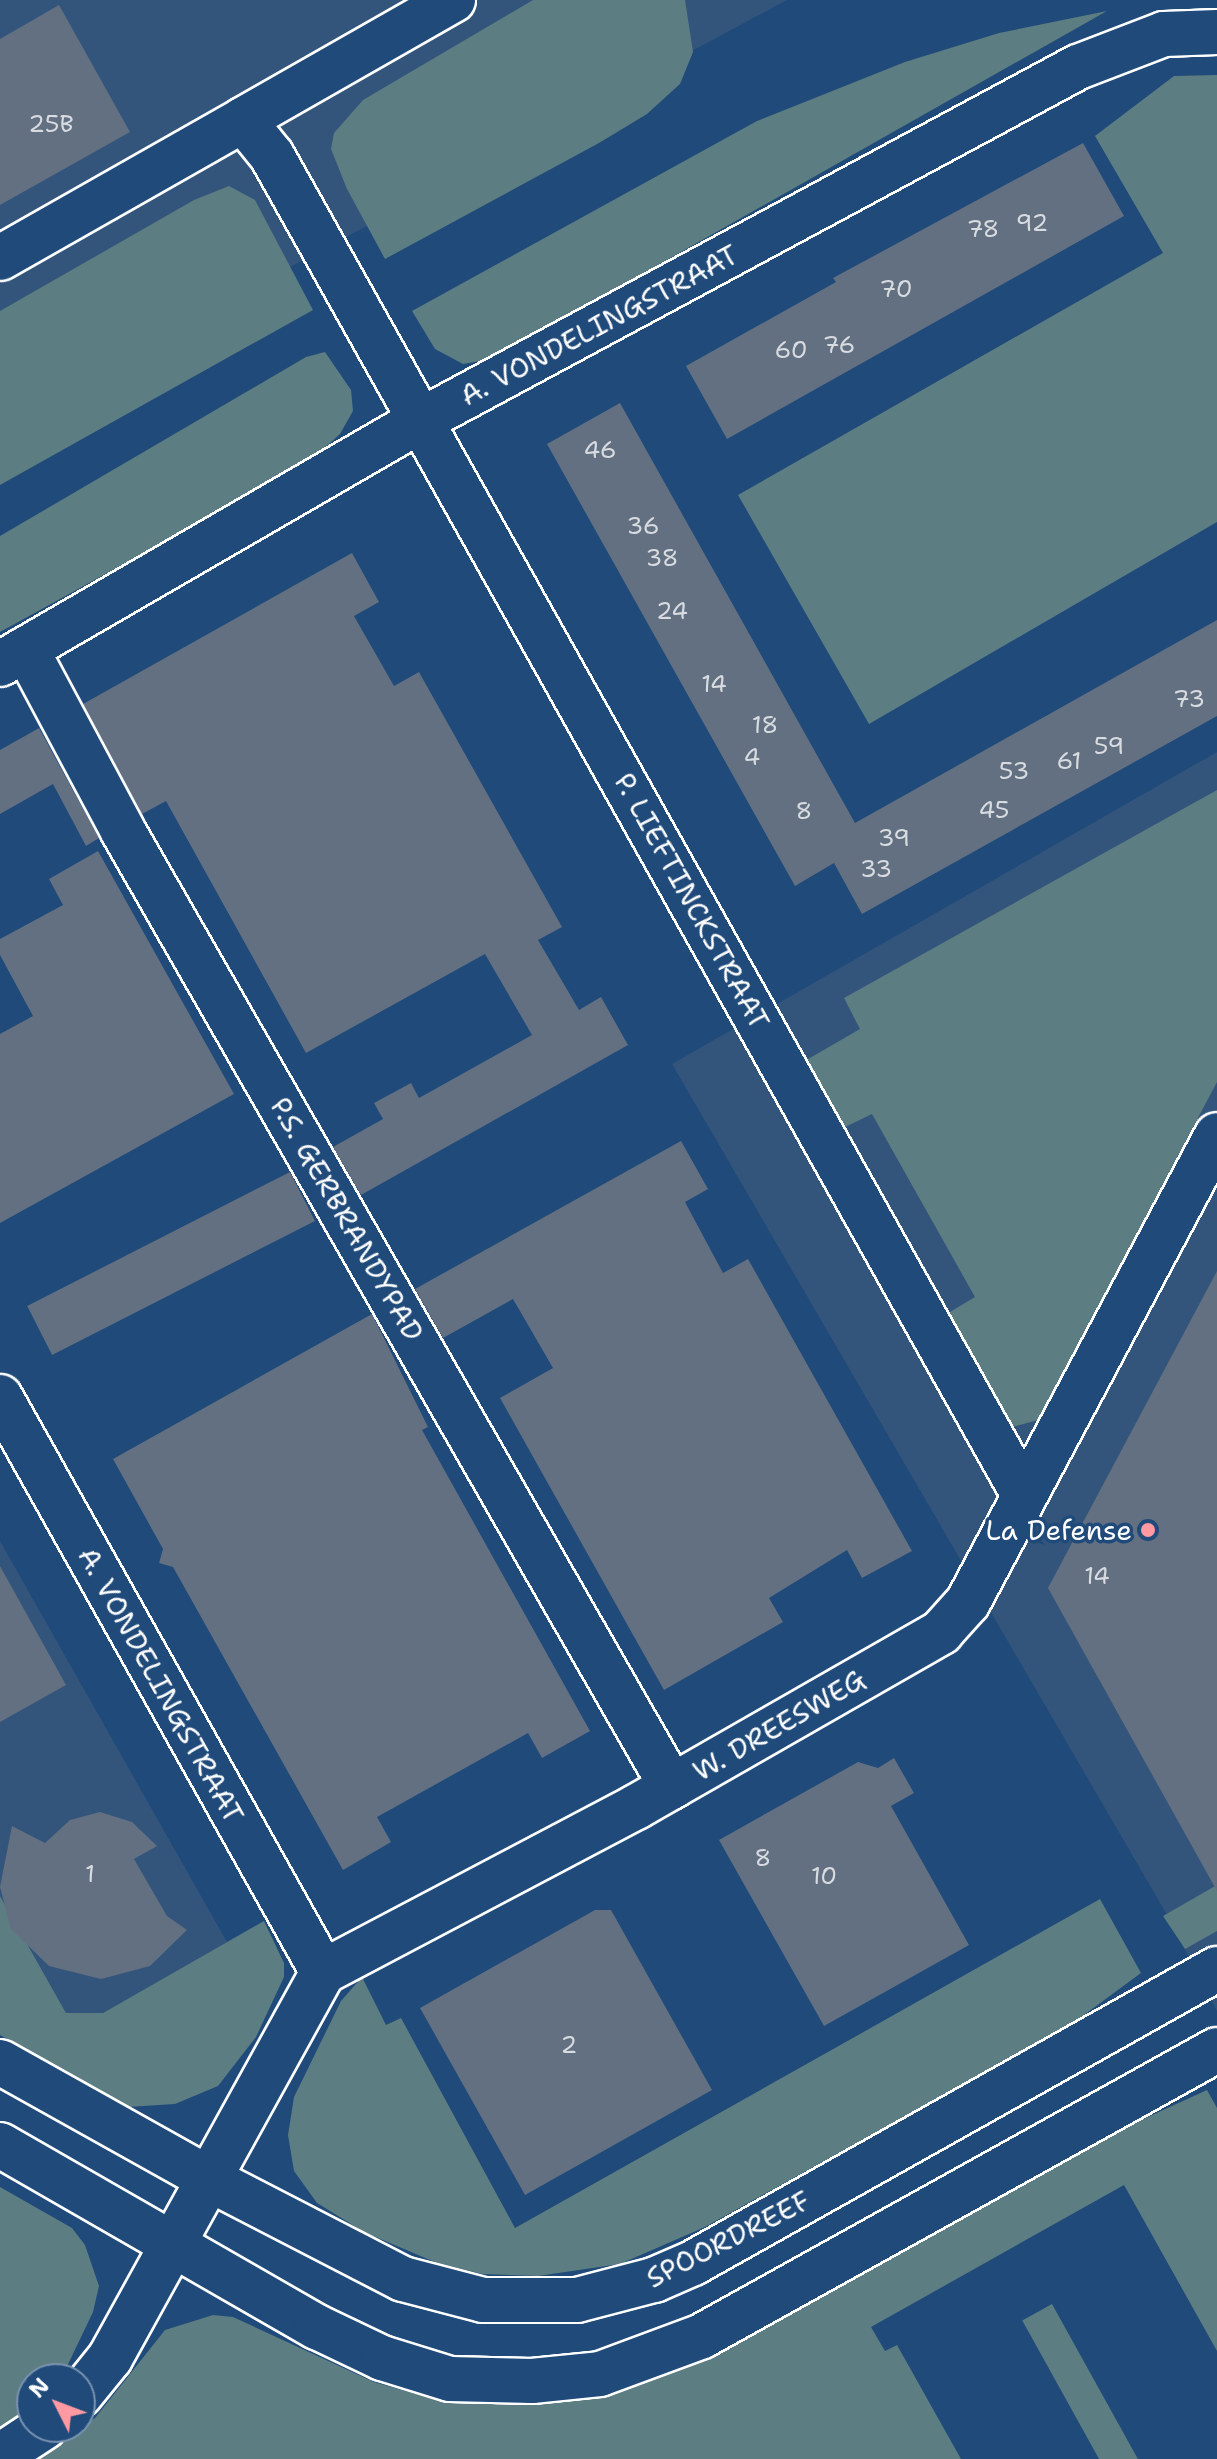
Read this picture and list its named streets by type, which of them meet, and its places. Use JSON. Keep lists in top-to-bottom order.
{
  "streets": {
    "street": [
      "A. VONDELINGSTRAAT",
      "P. LIEFTINCKSTRAAT",
      "P.S. GERBRANDYPAD",
      "W. DREESWEG",
      "SPOORDREEF"
    ]
  },
  "crossings": [
    ["A. VONDELINGSTRAAT", "P. LIEFTINCKSTRAAT"],
    ["A. VONDELINGSTRAAT", "P.S. GERBRANDYPAD"],
    ["A. VONDELINGSTRAAT", "W. DREESWEG"],
    ["P. LIEFTINCKSTRAAT", "W. DREESWEG"],
    ["P.S. GERBRANDYPAD", "W. DREESWEG"]
  ],
  "places": ["La Defense"],
  "house_numbers": [
    "25B",
    "92",
    "78",
    "70",
    "76",
    "60",
    "46",
    "36",
    "38",
    "24",
    "14",
    "73",
    "18",
    "59",
    "4",
    "61",
    "53",
    "45",
    "8",
    "39",
    "33",
    "14",
    "8",
    "1",
    "10",
    "2"
  ],
  "north": "top left"
}
